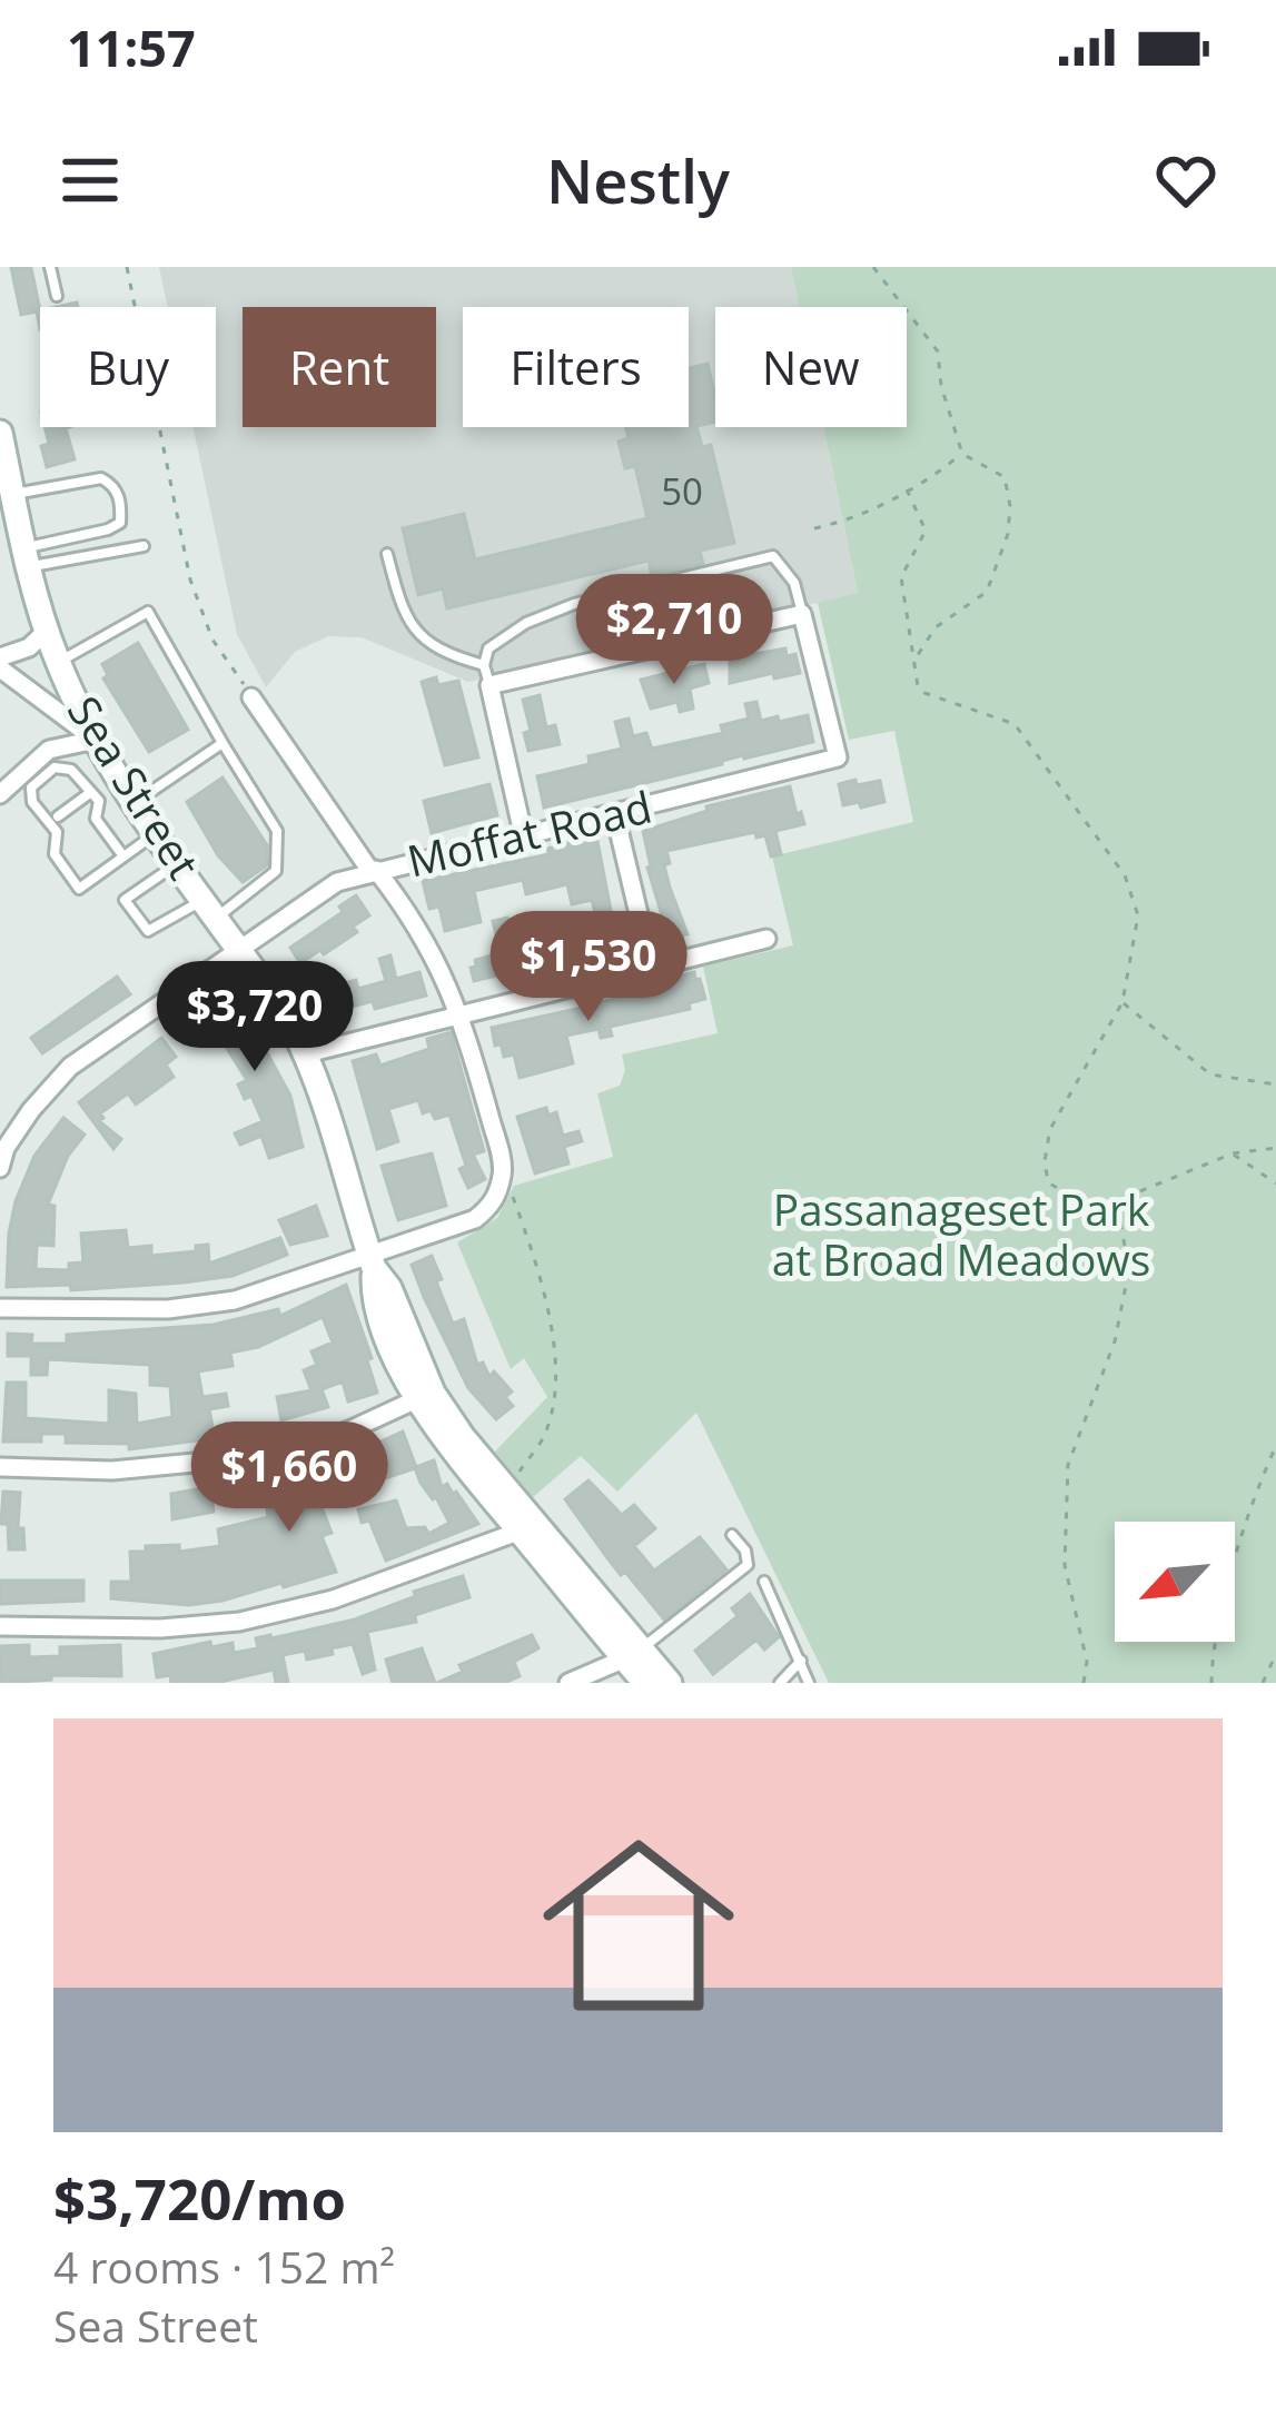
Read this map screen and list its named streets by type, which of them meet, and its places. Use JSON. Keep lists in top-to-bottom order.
{
  "streets": {
    "main road": ["Sea Street"],
    "street": ["Moffat Road"]
  },
  "crossings": [
    ["Sea Street", "Moffat Road"]
  ],
  "parks": ["Passanageset Park at Broad Meadows"],
  "house_numbers": ["50"],
  "north": "bottom left",
  "page": {
    "status": "11:57",
    "header": "Nestly",
    "chip": [
      "Buy",
      "Rent",
      "Filters",
      "New"
    ],
    "price": [
      "$2,710",
      "$1,530",
      "$3,720",
      "$1,660"
    ],
    "list": [
      {
        "name": "$3,720/mo",
        "note": "4 rooms · 152 m² · Sea Street"
      }
    ]
  }
}
